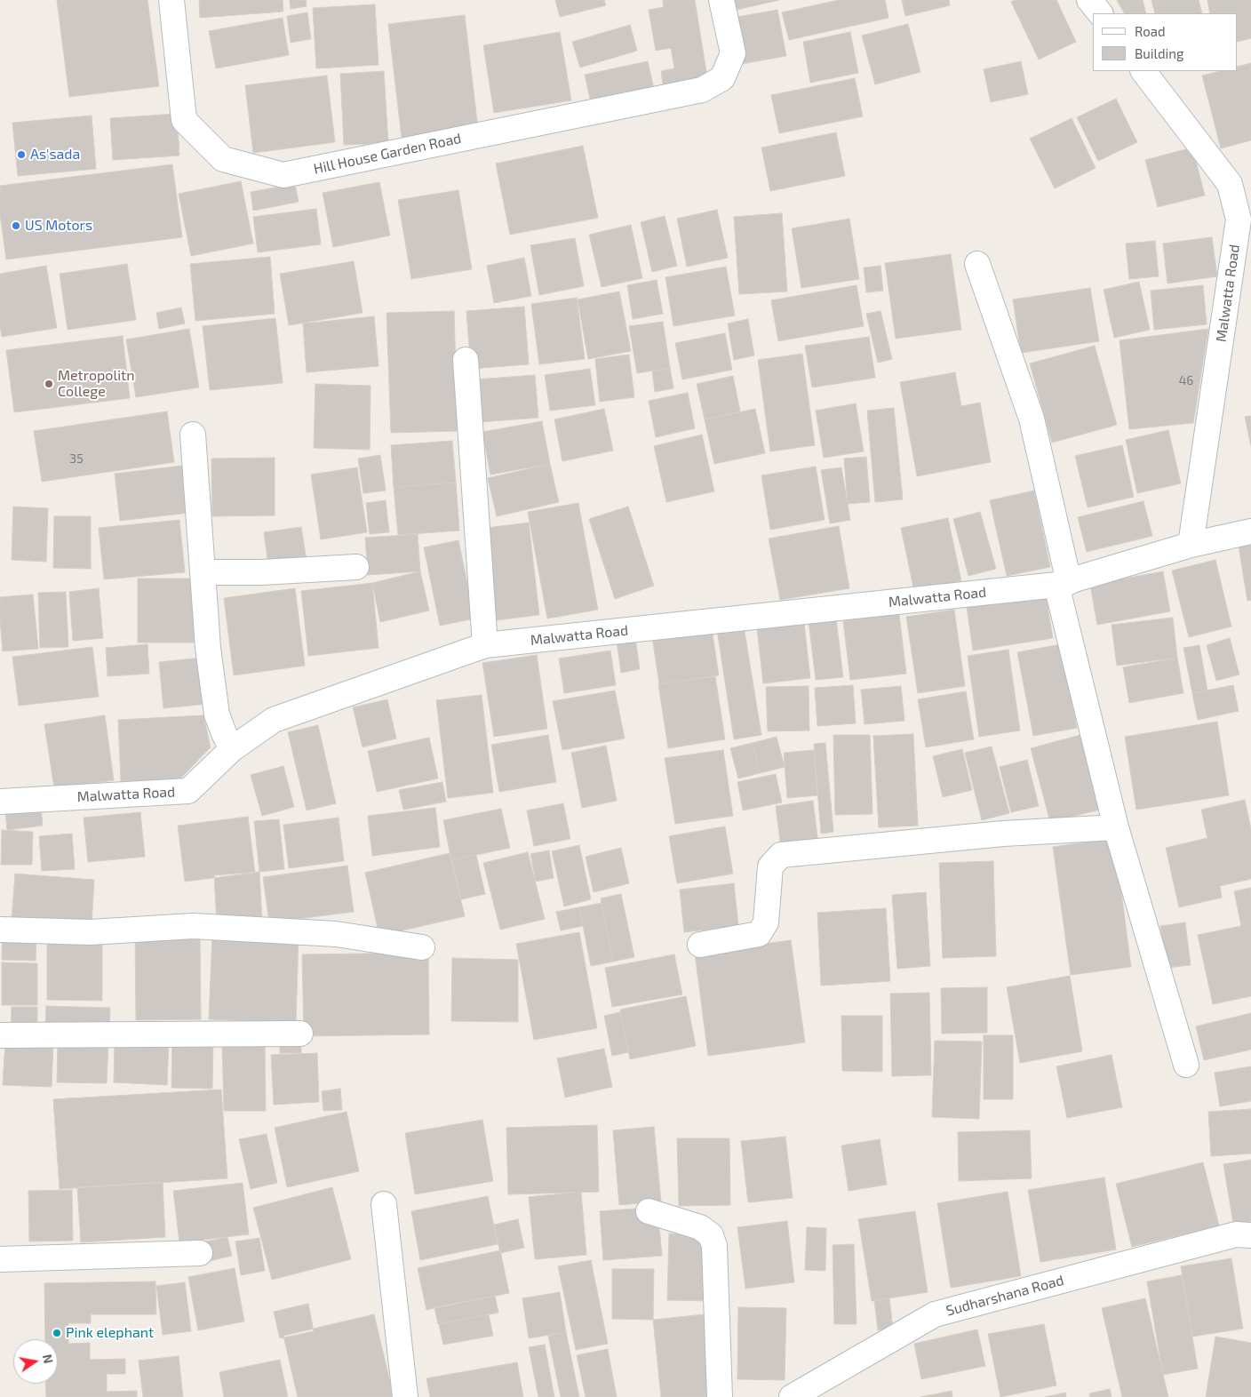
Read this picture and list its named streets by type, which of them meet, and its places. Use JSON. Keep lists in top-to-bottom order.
{
  "streets": {
    "street": ["Hill House Garden Road", "Malwatta Road", "Sudharshana Road"]
  },
  "places": [
    "As'sada",
    "US Motors",
    "Metropolitn College",
    "Pink elephant"
  ],
  "house_numbers": ["46", "35"],
  "legend": ["Road", "Building"],
  "north": "right"
}
